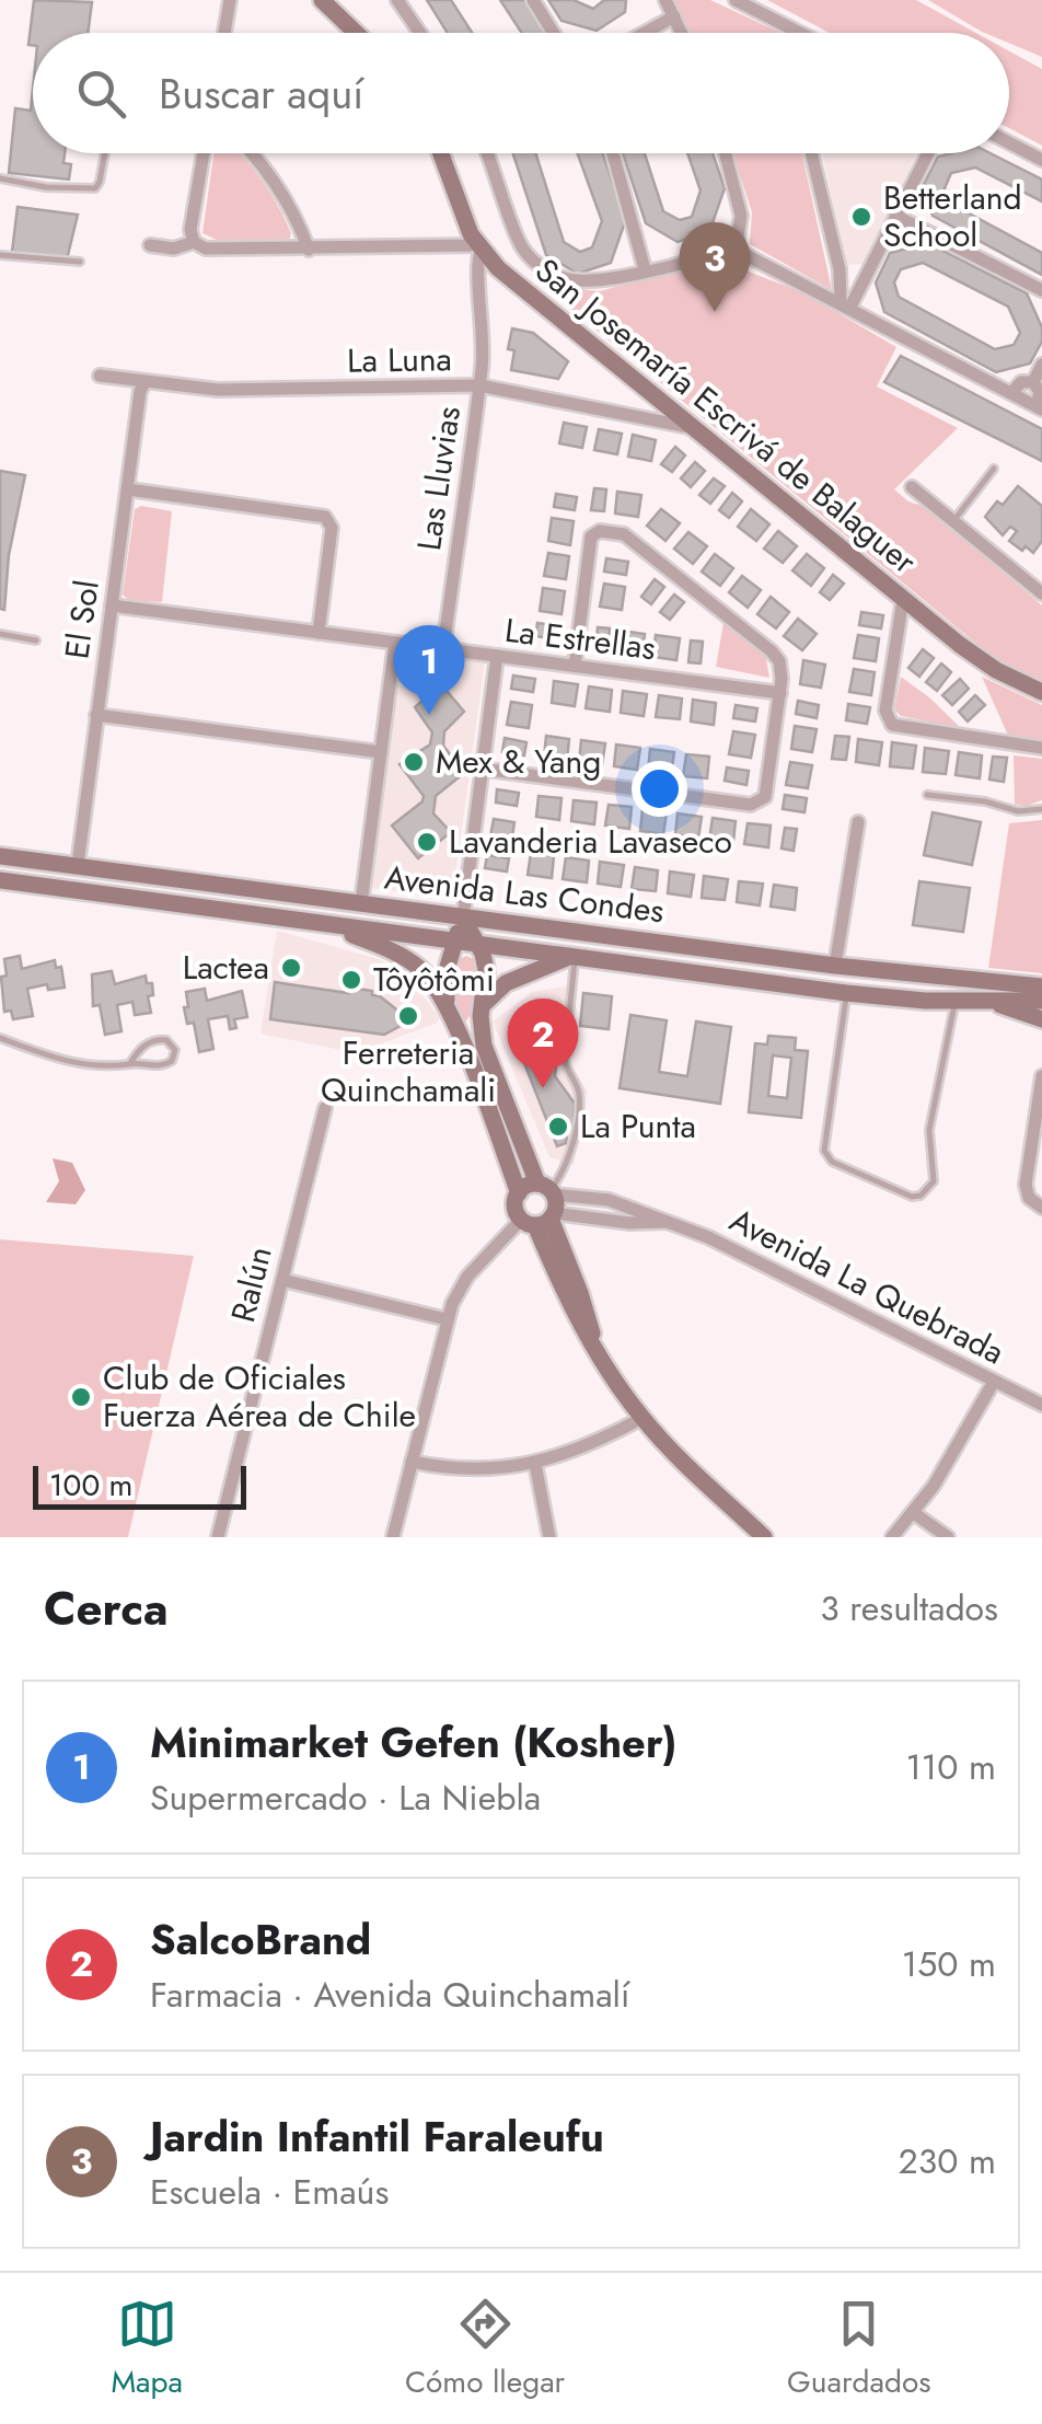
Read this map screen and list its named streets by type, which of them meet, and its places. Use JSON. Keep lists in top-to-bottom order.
{
  "streets": {
    "main road": ["San Josemaría Escrivá de Balaguer", "Avenida Las Condes"],
    "street": [
      "La Luna",
      "Las Lluvias",
      "El Sol",
      "La Estrellas",
      "Ralún",
      "Avenida La Quebrada"
    ]
  },
  "crossings": [
    ["La Luna", "San Josemaría Escrivá de Balaguer"],
    ["La Luna", "Las Lluvias"],
    ["La Luna", "El Sol"],
    ["San Josemaría Escrivá de Balaguer", "Las Lluvias"],
    ["Las Lluvias", "La Estrellas"],
    ["El Sol", "La Estrellas"],
    ["El Sol", "Avenida Las Condes"]
  ],
  "places": [
    "Betterland School",
    "Mex & Yang",
    "Lavanderia Lavaseco",
    "Lactea",
    "Tôyôtômi",
    "Ferreteria Quinchamali",
    "La Punta",
    "Club de Oficiales Fuerza Aérea de Chile"
  ],
  "scale_bar": "100 m",
  "page": {
    "search": "Buscar aquí",
    "pins": ["3", "1", "2"],
    "scale": "100 m",
    "heading": ["Cerca", "3 resultados"],
    "list": [
      {
        "mark": "1",
        "name": "Minimarket Gefen (Kosher)",
        "note": "Supermercado · La Niebla",
        "value": "110 m"
      },
      {
        "mark": "2",
        "name": "SalcoBrand",
        "note": "Farmacia · Avenida Quinchamalí",
        "value": "150 m"
      },
      {
        "mark": "3",
        "name": "Jardin Infantil Faraleufu",
        "note": "Escuela · Emaús",
        "value": "230 m"
      }
    ],
    "nav": ["Mapa", "Cómo llegar", "Guardados"]
  }
}
